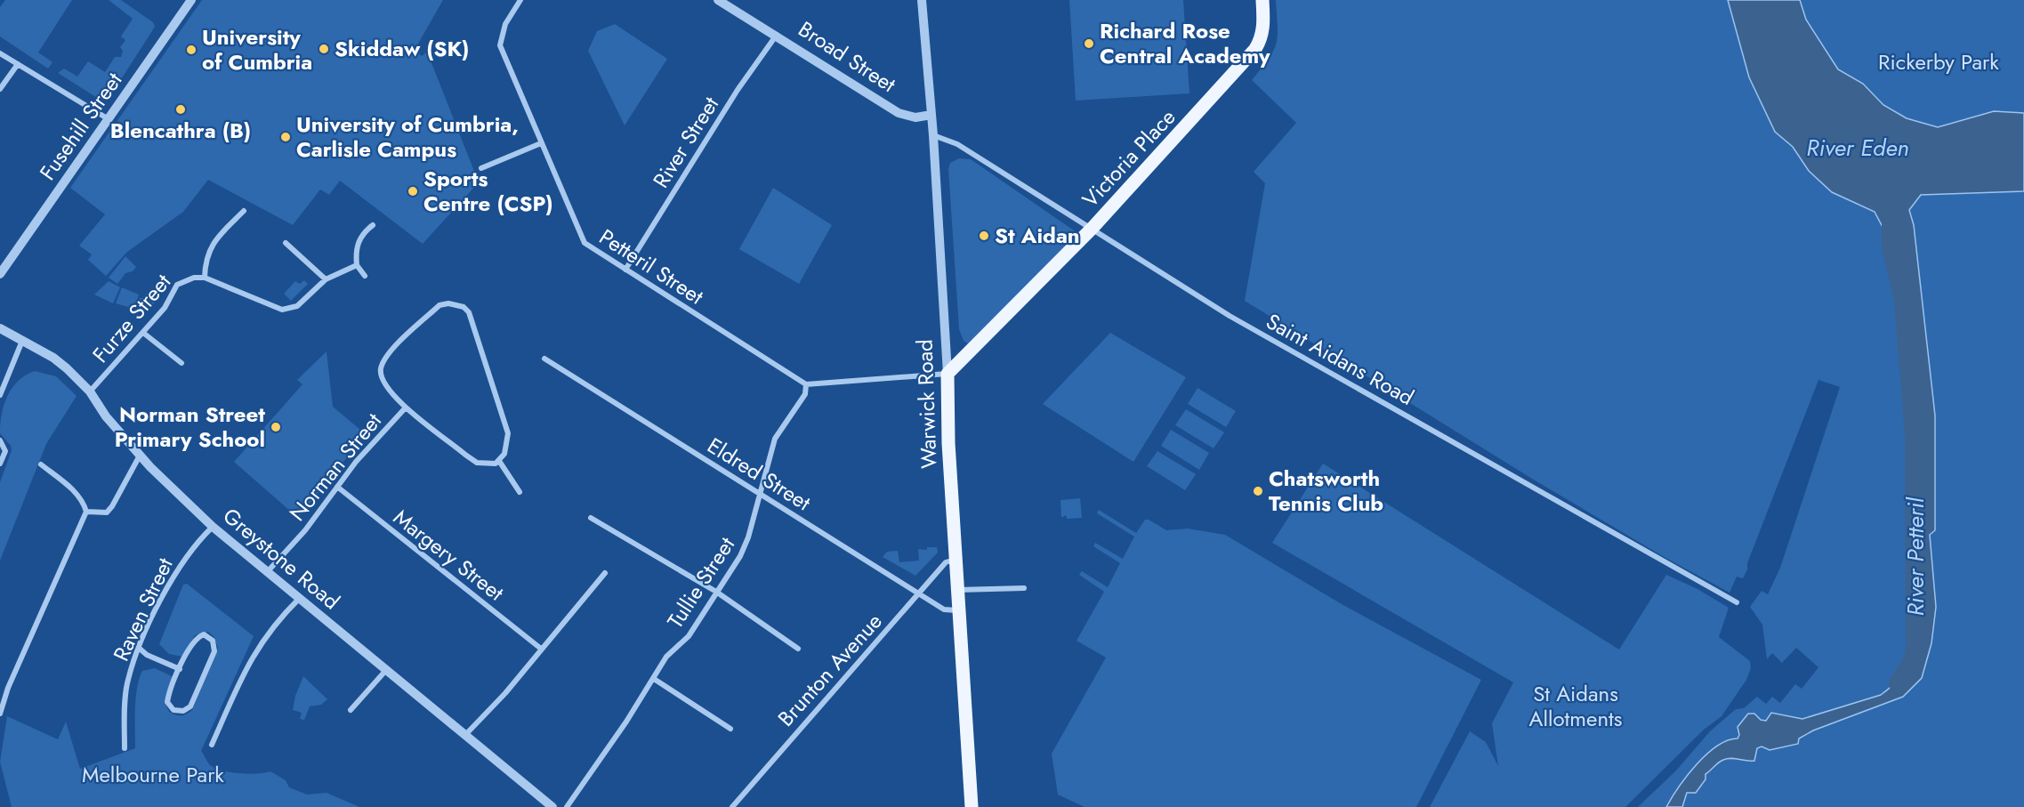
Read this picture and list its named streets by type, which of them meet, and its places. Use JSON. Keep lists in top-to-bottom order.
{
  "streets": {
    "main road": ["Victoria Place", "Warwick Road"],
    "street": [
      "Broad Street",
      "Fusehill Street",
      "River Street",
      "Petteril Street",
      "Furze Street",
      "Saint Aidans Road",
      "Norman Street",
      "Eldred Street",
      "Margery Street",
      "Greystone Road",
      "Tullie Street",
      "Raven Street",
      "Brunton Avenue"
    ]
  },
  "crossings": [
    ["Broad Street", "River Street"],
    ["Broad Street", "Warwick Road"],
    ["River Street", "Petteril Street"],
    ["Victoria Place", "Saint Aidans Road"],
    ["Victoria Place", "Warwick Road"],
    ["Petteril Street", "Tullie Street"],
    ["Furze Street", "Greystone Road"],
    ["Saint Aidans Road", "Warwick Road"],
    ["Warwick Road", "Eldred Street"],
    ["Warwick Road", "Brunton Avenue"],
    ["Norman Street", "Margery Street"],
    ["Norman Street", "Greystone Road"],
    ["Eldred Street", "Tullie Street"],
    ["Eldred Street", "Brunton Avenue"],
    ["Greystone Road", "Raven Street"]
  ],
  "water": ["River Eden", "River Petteril"],
  "parks": ["Rickerby Park", "St Aidans Allotments", "Melbourne Park"],
  "places": [
    "Richard Rose Central Academy",
    "Skiddaw (SK)",
    "University of Cumbria",
    "Blencathra (B)",
    "University of Cumbria, Carlisle Campus",
    "Sports Centre (CSP)",
    "St Aidan",
    "Norman Street Primary School",
    "Chatsworth Tennis Club"
  ]
}
